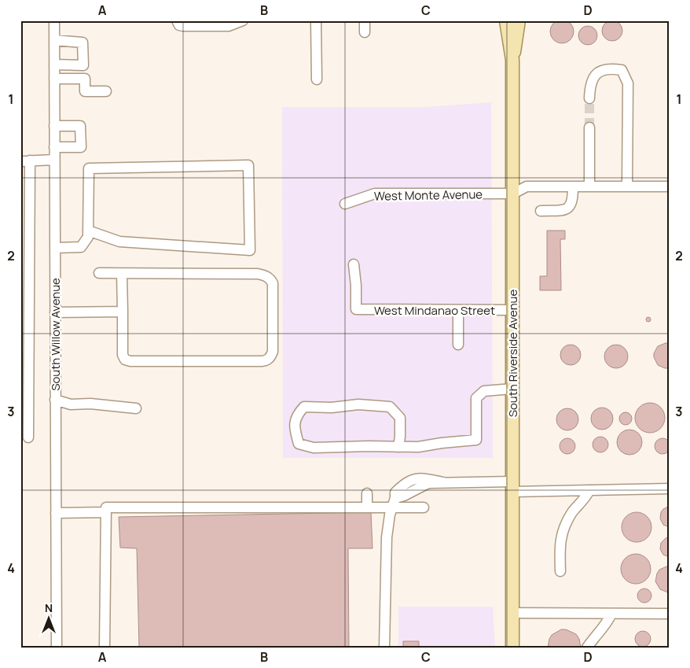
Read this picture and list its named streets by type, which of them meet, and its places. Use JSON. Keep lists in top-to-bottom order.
{
  "streets": {
    "main road": ["South Riverside Avenue"],
    "street": ["West Monte Avenue", "West Mindanao Street", "South Willow Avenue"]
  },
  "crossings": [
    ["West Monte Avenue", "South Riverside Avenue"],
    ["West Mindanao Street", "South Riverside Avenue"]
  ],
  "north": "top",
  "grid": {
    "columns": [
      "A",
      "B",
      "C",
      "D"
    ],
    "rows": [
      "1",
      "2",
      "3",
      "4"
    ]
  }
}
